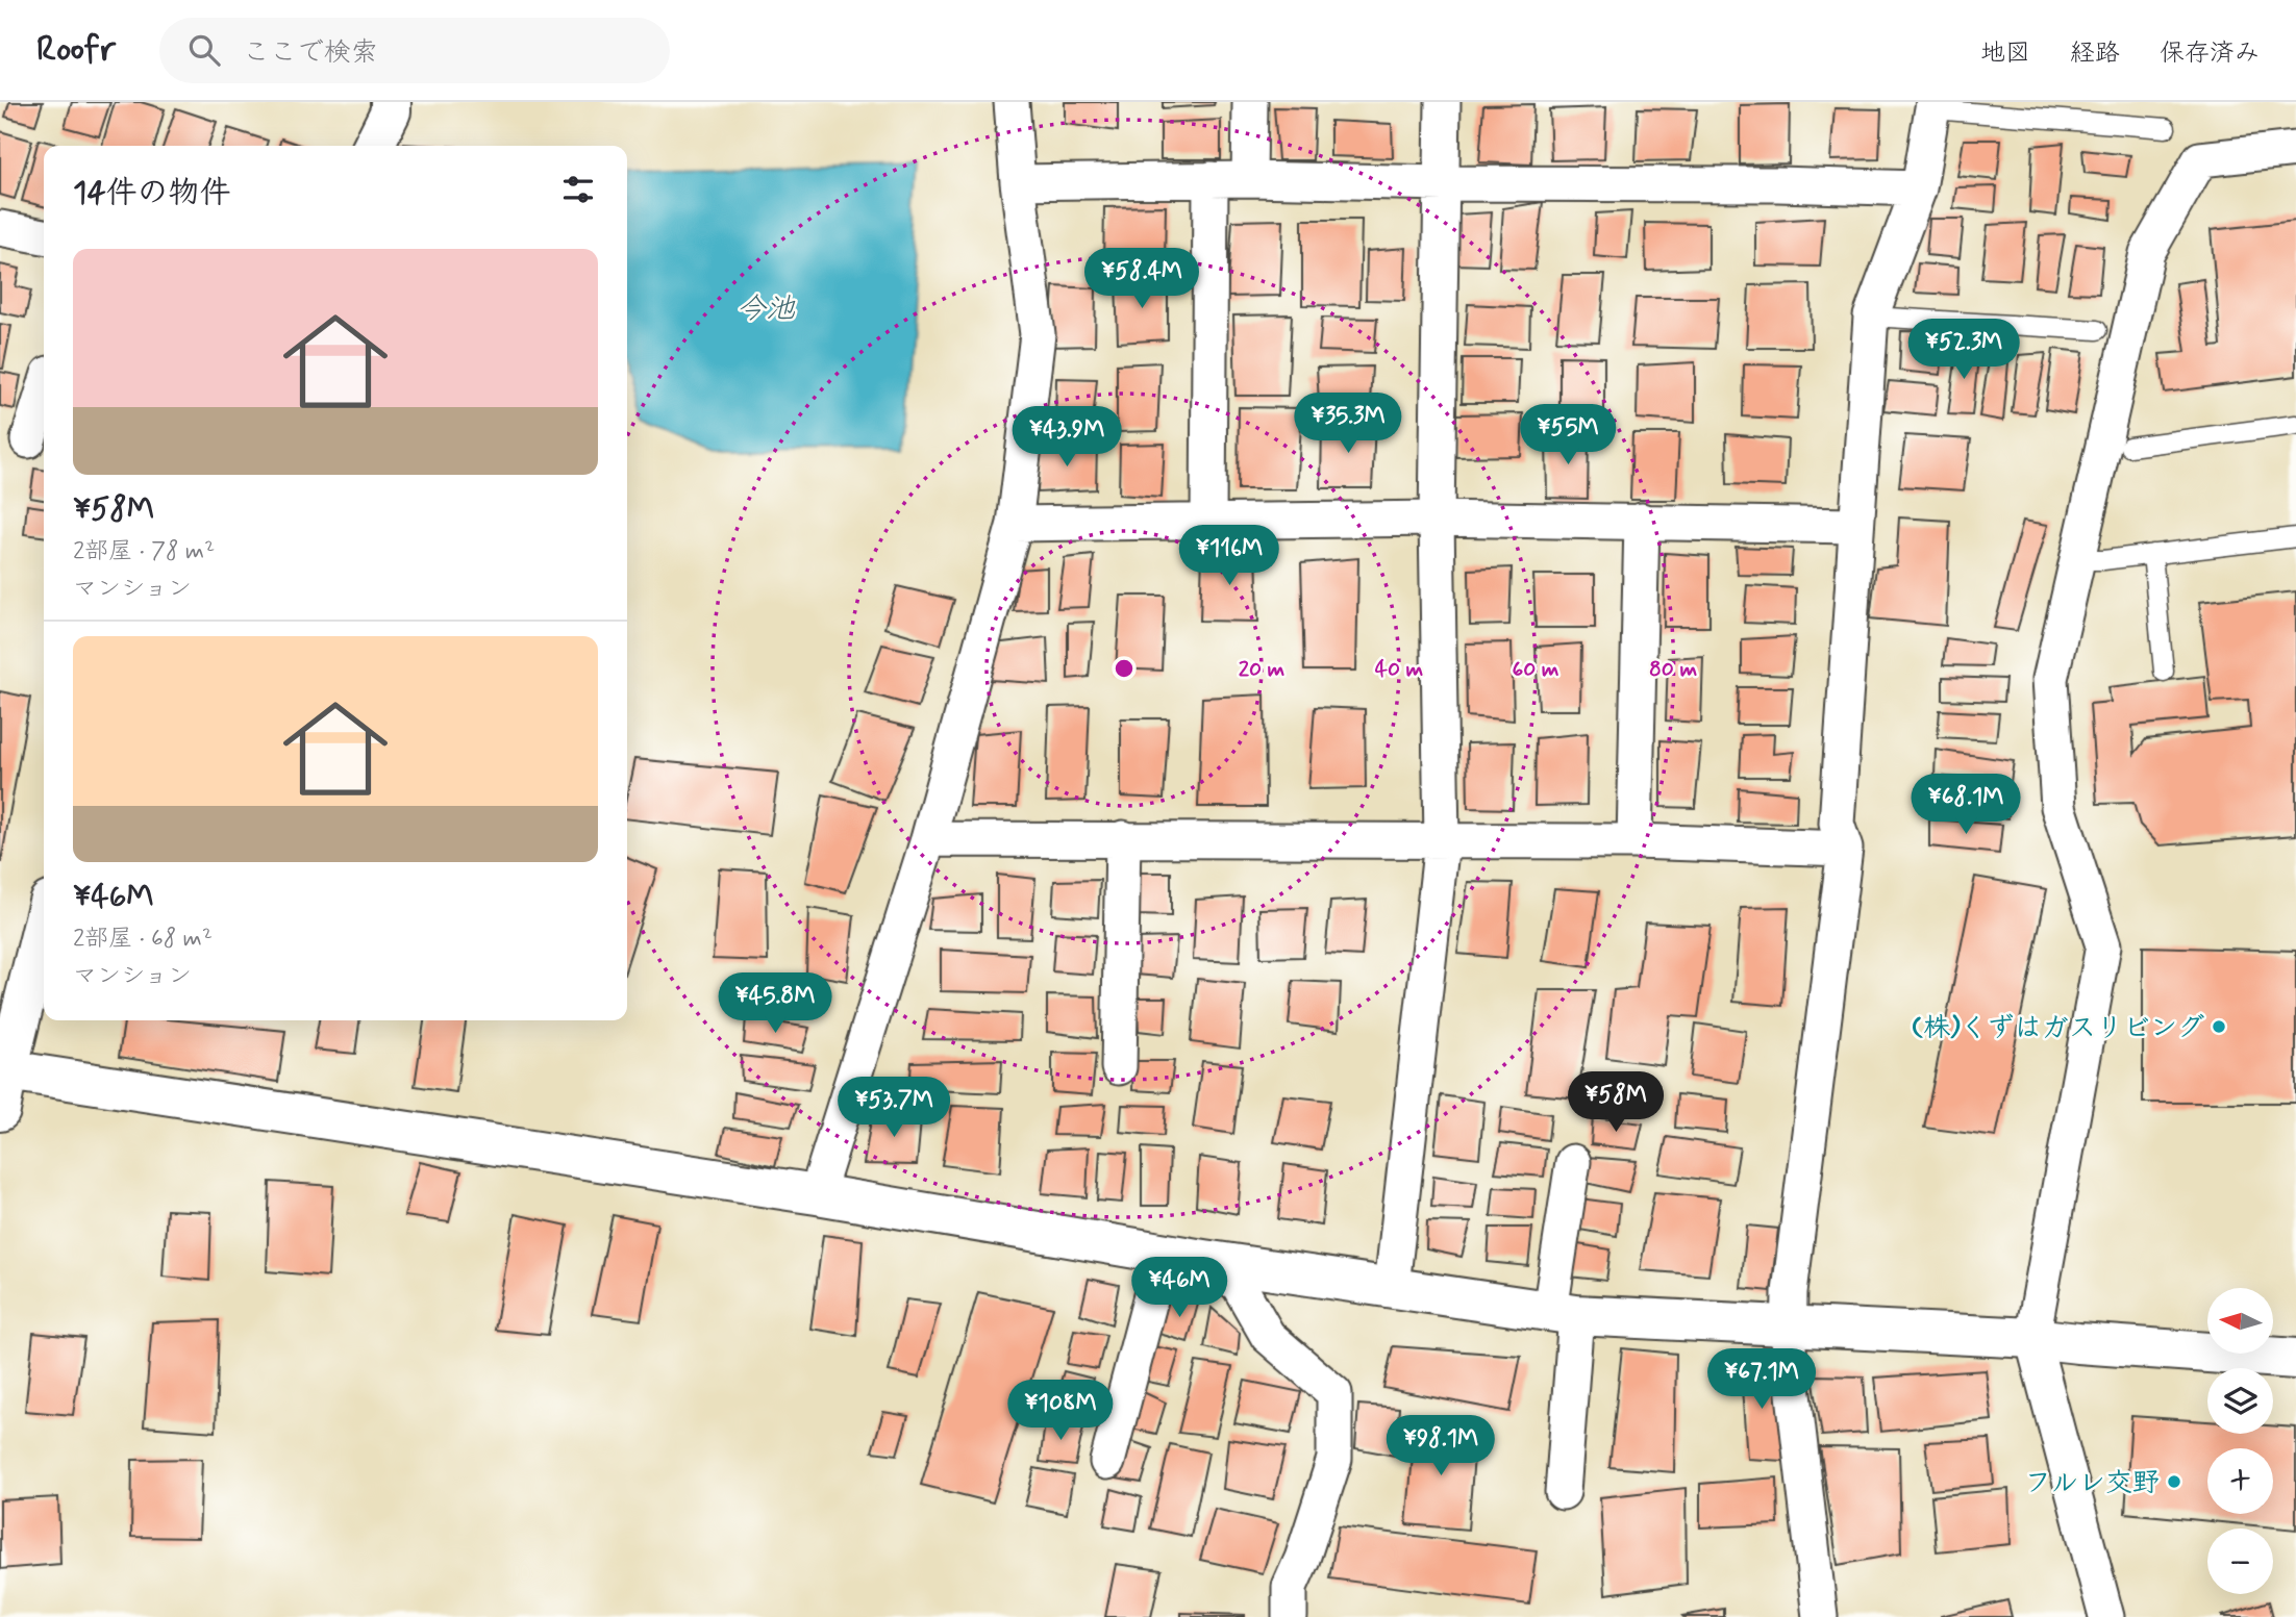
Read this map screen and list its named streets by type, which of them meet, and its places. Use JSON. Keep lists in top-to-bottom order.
{
  "water": ["今池"],
  "places": ["(株)くずはガスリビング", "フルレ交野"],
  "north": "left",
  "page": {
    "header": "Roofr",
    "search": "ここで検索",
    "nav": ["地図", "経路", "保存済み"],
    "heading": "14件の物件",
    "list": [
      {
        "name": "¥58M",
        "note": "2部屋 · 78 m² · マンション"
      },
      {
        "name": "¥46M",
        "note": "2部屋 · 68 m² · マンション"
      }
    ],
    "price": [
      "¥58.4M",
      "¥52.3M",
      "¥35.3M",
      "¥55M",
      "¥43.9M",
      "¥116M",
      "¥68.1M",
      "¥45.8M",
      "¥58M",
      "¥53.7M",
      "¥46M",
      "¥67.1M",
      "¥108M",
      "¥98.1M"
    ],
    "map_buttons": ["+", "−"]
  },
  "rings": [
    "20 m",
    "40 m",
    "60 m",
    "80 m"
  ]
}
